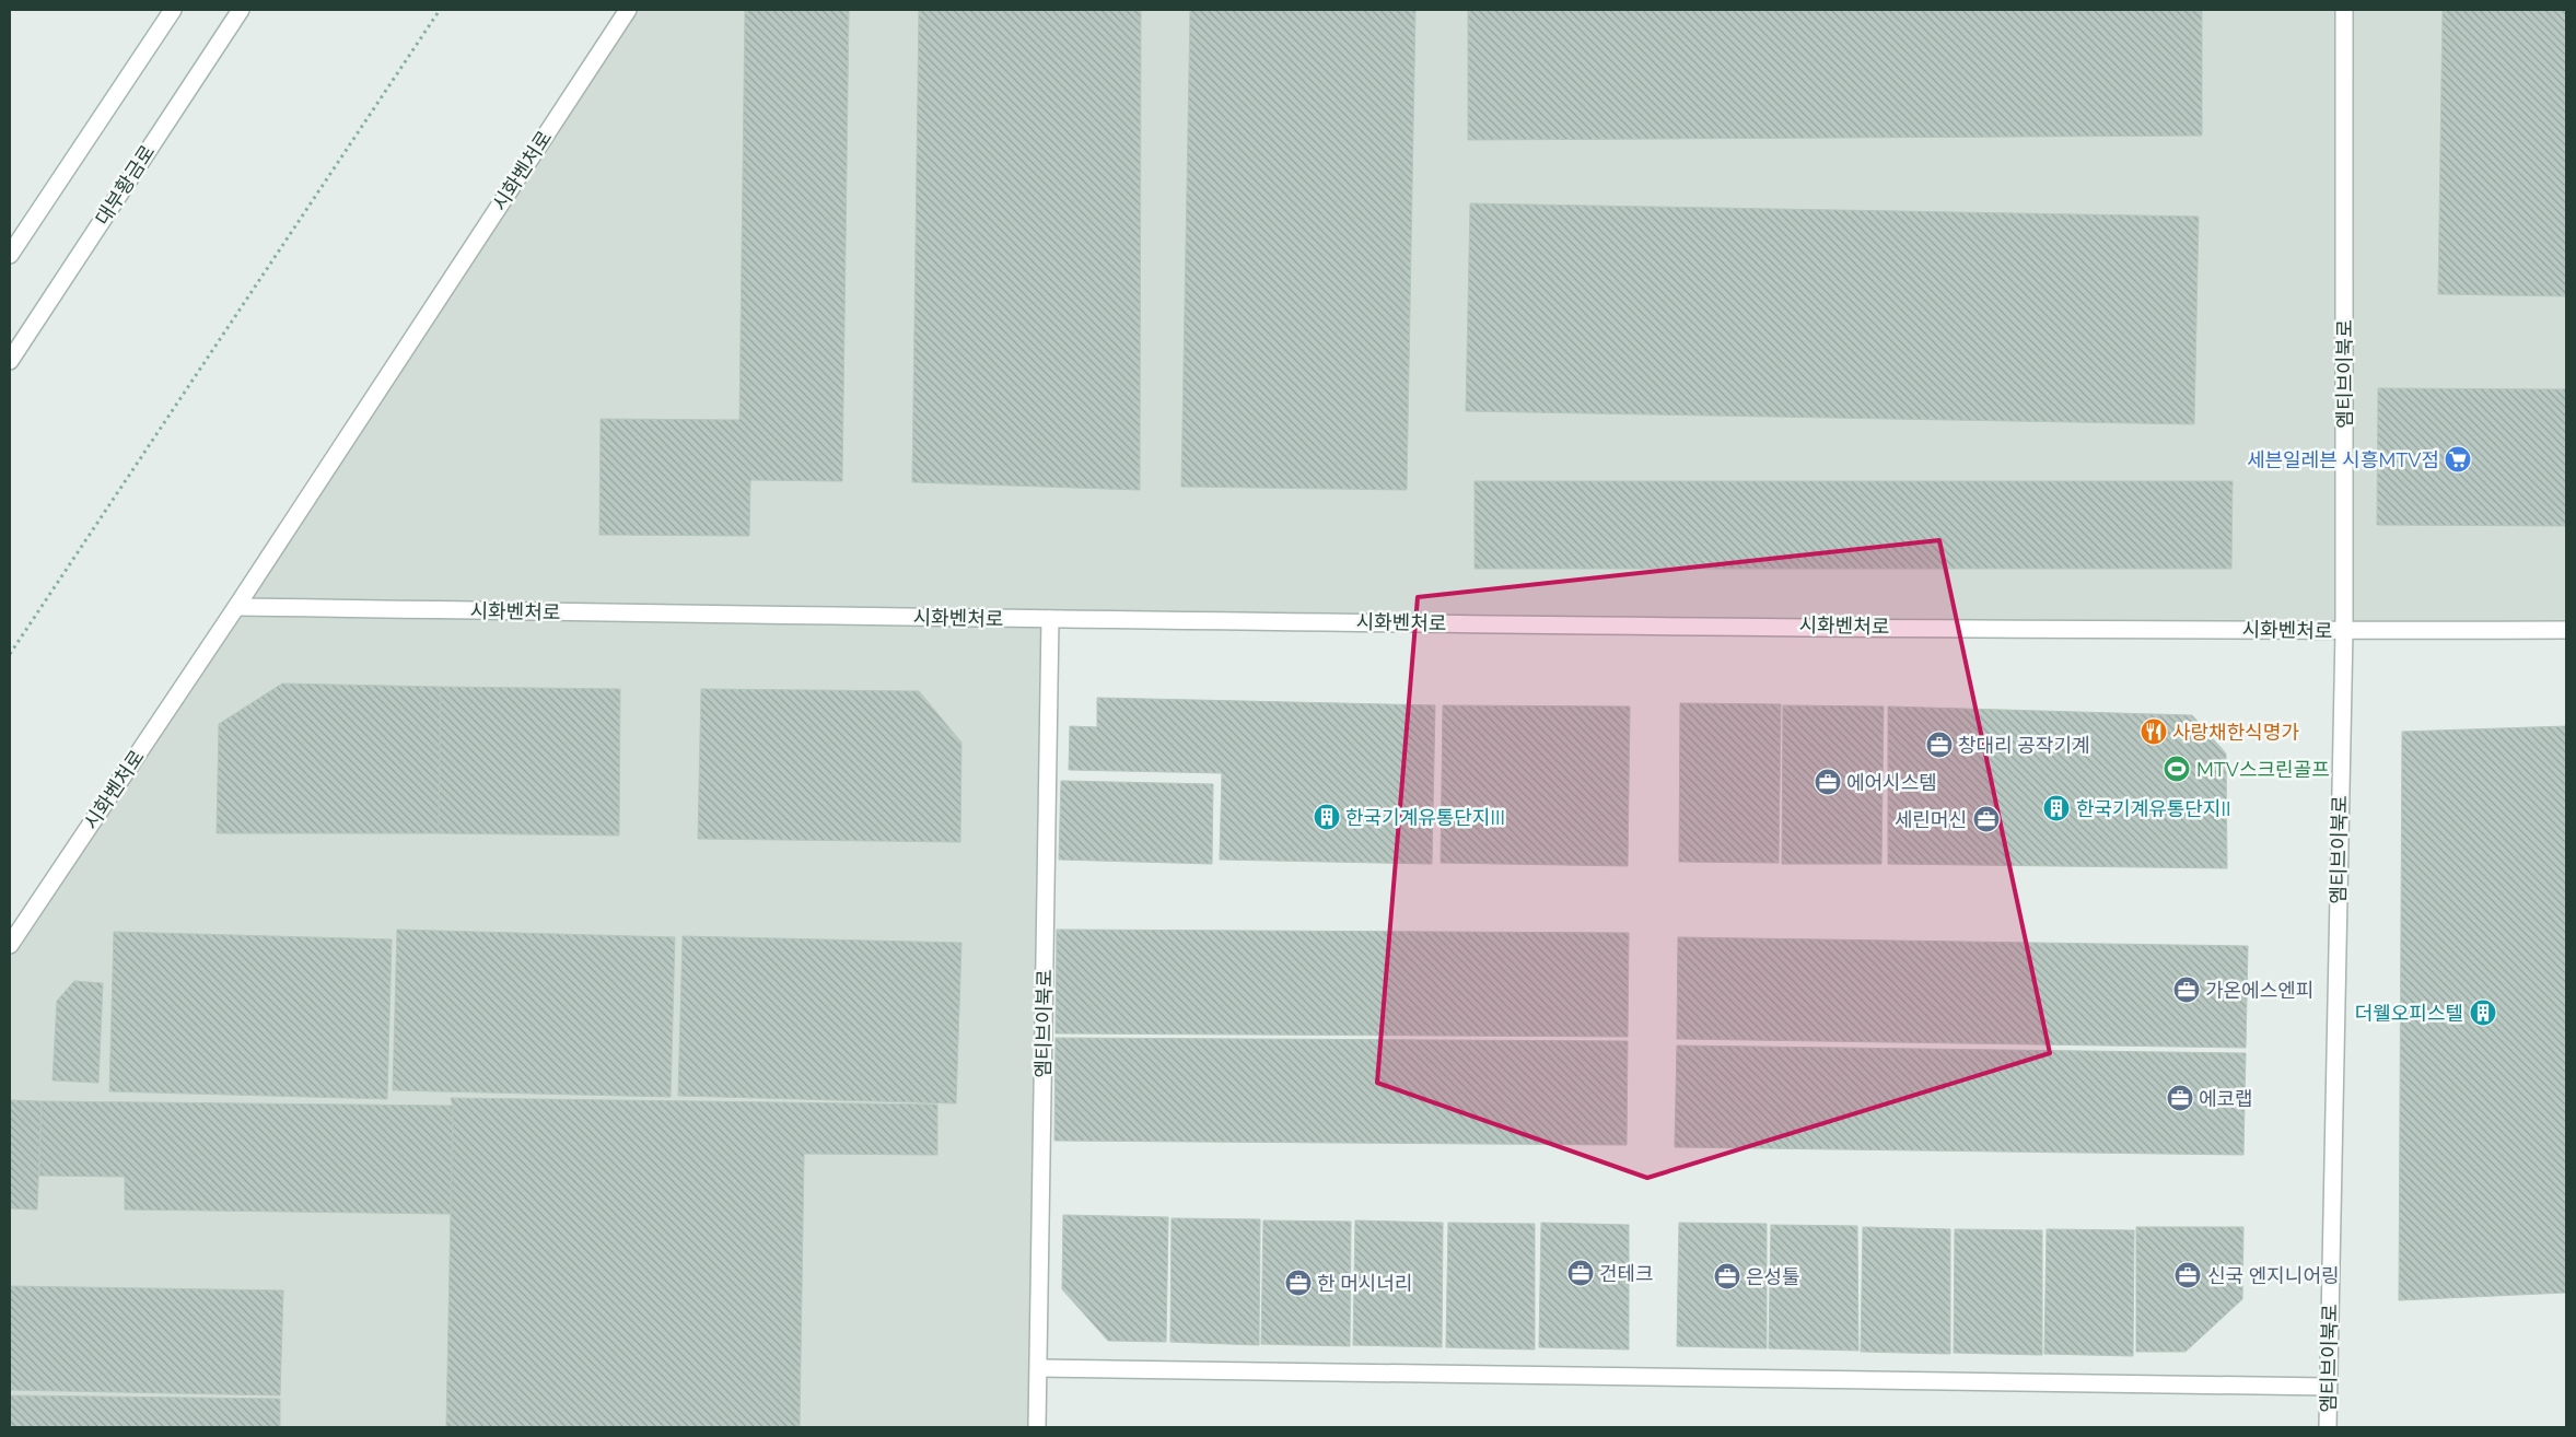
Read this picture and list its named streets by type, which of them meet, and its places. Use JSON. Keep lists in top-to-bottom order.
{
  "streets": {
    "street": ["시화벤처로", "대부황금로", "엠티브이북로"]
  },
  "crossings": [
    ["시화벤처로", "엠티브이북로"]
  ],
  "places": {
    "supermarket": ["세븐일레븐 시흥MTV점"],
    "restaurant": ["사랑채한식명가"],
    "office": [
      "창대리 공작기계",
      "에어시스템",
      "세린머신",
      "가온에스엔피",
      "에코랩",
      "건테크",
      "신국 엔지니어링",
      "은성툴",
      "한 머시너리"
    ],
    "sports": ["MTV스크린골프"],
    "building": ["한국기계유통단지II", "한국기계유통단지III", "더웰오피스텔"]
  }
}
